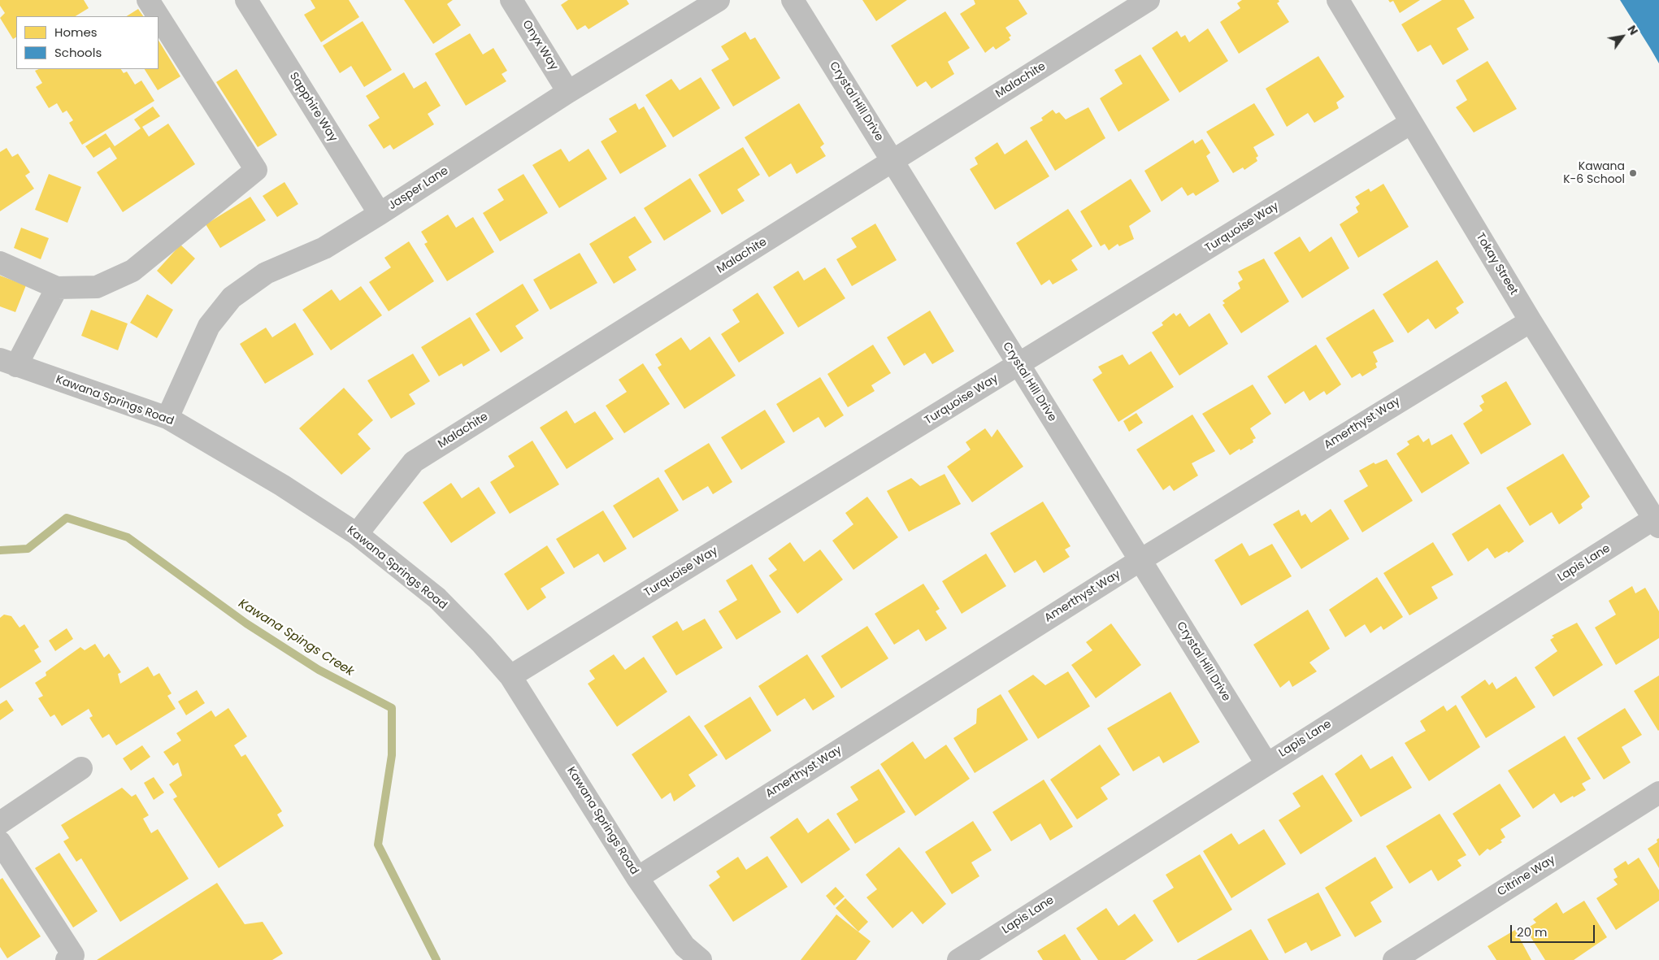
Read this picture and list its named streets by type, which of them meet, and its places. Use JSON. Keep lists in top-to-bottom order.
{
  "streets": {
    "street": [
      "Onyx Way",
      "Malachite",
      "Crystal Hill Drive",
      "Sapphire Way",
      "Jasper Lane",
      "Turquoise Way",
      "Tokay Street",
      "Kawana Springs Road",
      "Amerthyst Way",
      "Lapis Lane",
      "Citrine Way"
    ]
  },
  "crossings": [
    ["Onyx Way", "Jasper Lane"],
    ["Malachite", "Crystal Hill Drive"],
    ["Malachite", "Kawana Springs Road"],
    ["Crystal Hill Drive", "Turquoise Way"],
    ["Crystal Hill Drive", "Amerthyst Way"],
    ["Crystal Hill Drive", "Lapis Lane"],
    ["Sapphire Way", "Jasper Lane"],
    ["Jasper Lane", "Kawana Springs Road"],
    ["Turquoise Way", "Tokay Street"],
    ["Turquoise Way", "Kawana Springs Road"],
    ["Tokay Street", "Amerthyst Way"],
    ["Tokay Street", "Lapis Lane"],
    ["Kawana Springs Road", "Amerthyst Way"]
  ],
  "water": ["Kawana Spings Creek"],
  "places": ["Kawana K-6 School"],
  "legend": ["Homes", "Schools"],
  "scale_bar": "20 m",
  "north": "top right"
}
